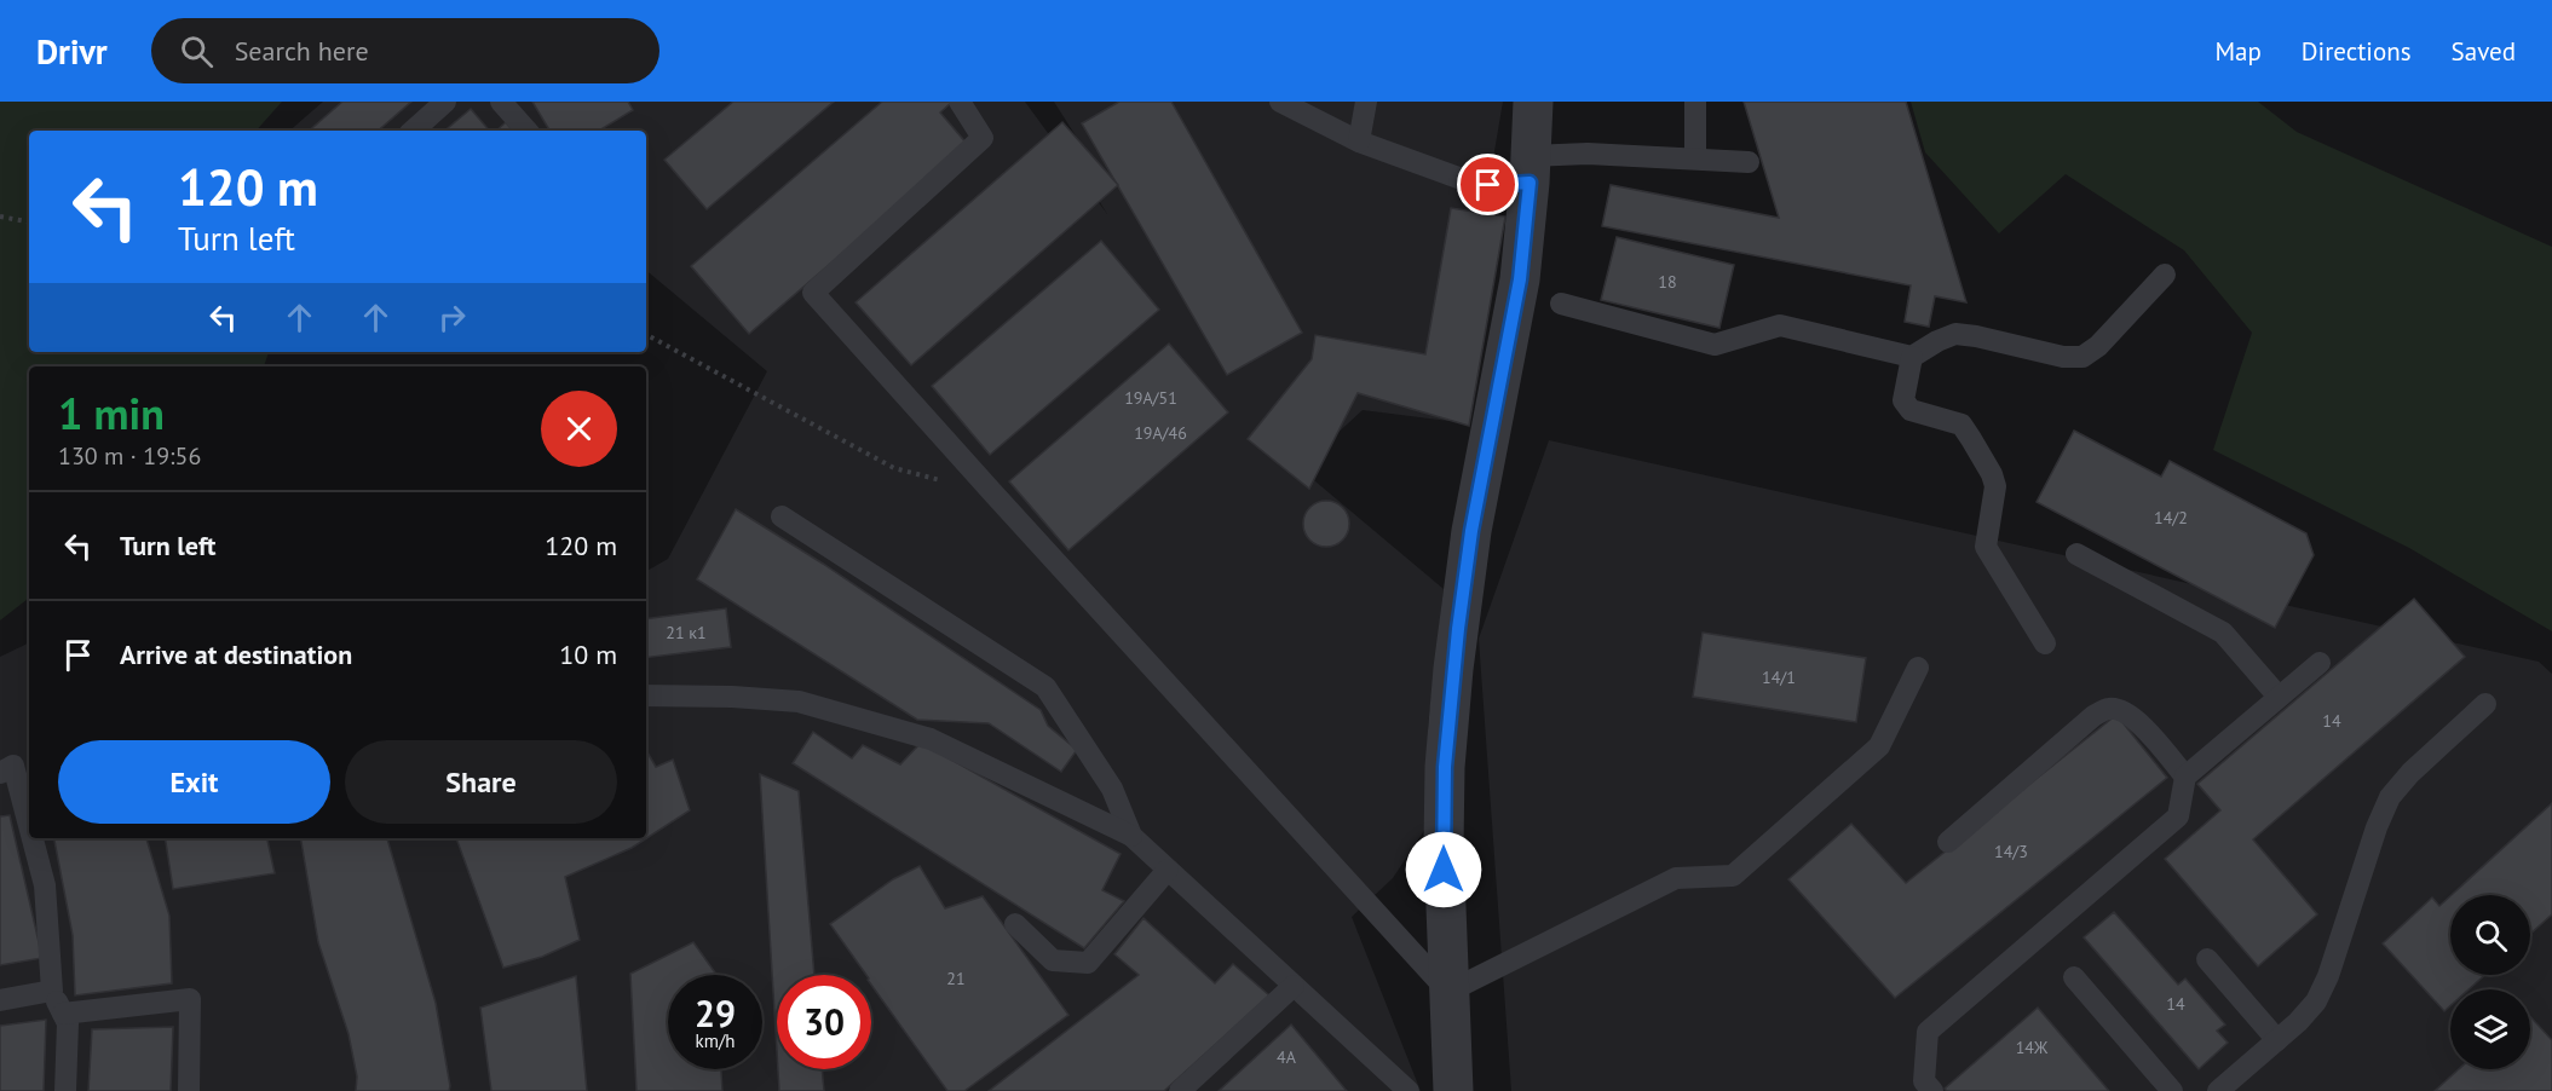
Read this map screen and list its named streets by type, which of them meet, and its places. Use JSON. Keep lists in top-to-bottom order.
{
  "house_numbers": [
    "18",
    "19А/51",
    "19А/46",
    "14/2",
    "21 к1",
    "14/1",
    "14",
    "14/3",
    "21",
    "14",
    "14Ж",
    "4А"
  ],
  "page": {
    "header": "Drivr",
    "search": "Search here",
    "nav": ["Map", "Directions", "Saved"],
    "turn": ["120 m", "Turn left"],
    "heading": ["1 min", "130 m · 19:56"],
    "list": [
      {
        "name": "Turn left",
        "value": "120 m"
      },
      {
        "name": "Arrive at destination",
        "value": "10 m"
      }
    ],
    "buttons": ["Exit", "Share"],
    "speed": "29 km/h",
    "limit": "30"
  }
}
